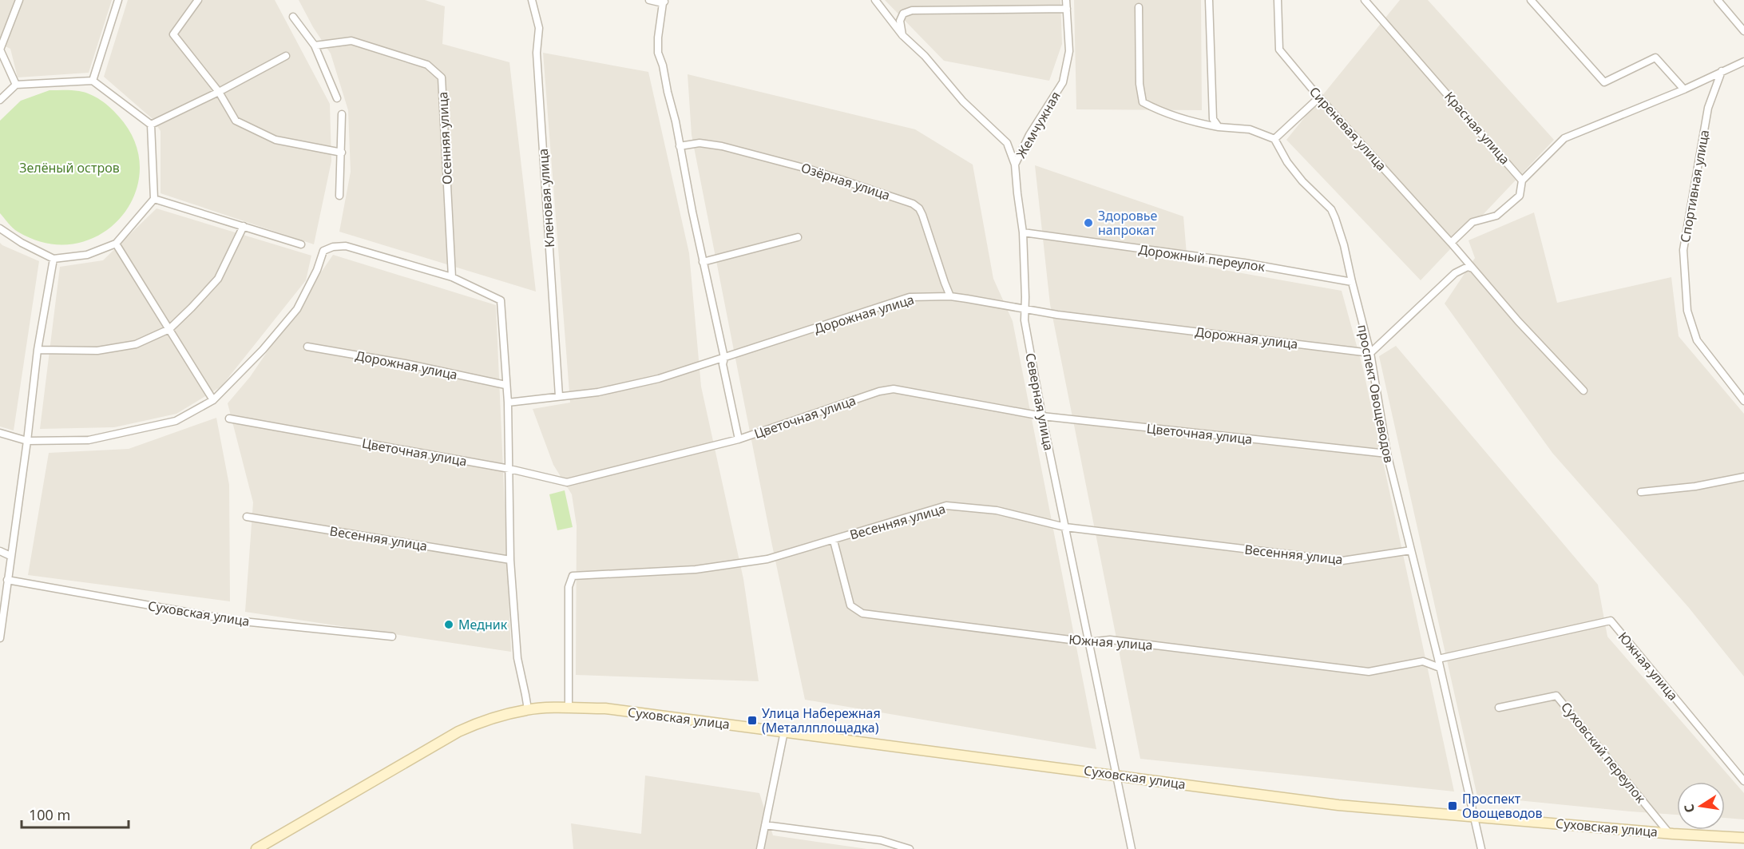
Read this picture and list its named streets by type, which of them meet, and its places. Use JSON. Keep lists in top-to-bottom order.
{
  "streets": {
    "street": [
      "Жемчужная",
      "Красная улица",
      "Сиреневая улица",
      "Осенняя улица",
      "Озёрная улица",
      "Спортивная улица",
      "Кленовая улица",
      "Дорожный переулок",
      "Дорожная улица",
      "проспект Овощеводов",
      "Северная улица",
      "Цветочная улица",
      "Весенняя улица",
      "Суховская улица",
      "Южная улица",
      "Суховский переулок"
    ]
  },
  "crossings": [
    ["Жемчужная", "Северная улица"],
    ["Озёрная улица", "Дорожная улица"],
    ["Кленовая улица", "Дорожная улица"],
    ["Дорожный переулок", "проспект Овощеводов"],
    ["Дорожный переулок", "Северная улица"],
    ["Дорожная улица", "проспект Овощеводов"],
    ["Дорожная улица", "Северная улица"],
    ["проспект Овощеводов", "Цветочная улица"],
    ["проспект Овощеводов", "Весенняя улица"],
    ["проспект Овощеводов", "Суховская улица"],
    ["проспект Овощеводов", "Южная улица"],
    ["Северная улица", "Цветочная улица"],
    ["Северная улица", "Весенняя улица"],
    ["Северная улица", "Суховская улица"],
    ["Северная улица", "Южная улица"],
    ["Весенняя улица", "Суховская улица"],
    ["Весенняя улица", "Южная улица"],
    ["Суховская улица", "Суховский переулок"]
  ],
  "parks": ["Зелёный остров"],
  "places": {
    "other": ["Здоровье напрокат", "Медник"],
    "transit": ["Улица Набережная (Металлплощадка)", "Проспект Овощеводов"]
  },
  "scale_bar": "100 m",
  "north": "left"
}
